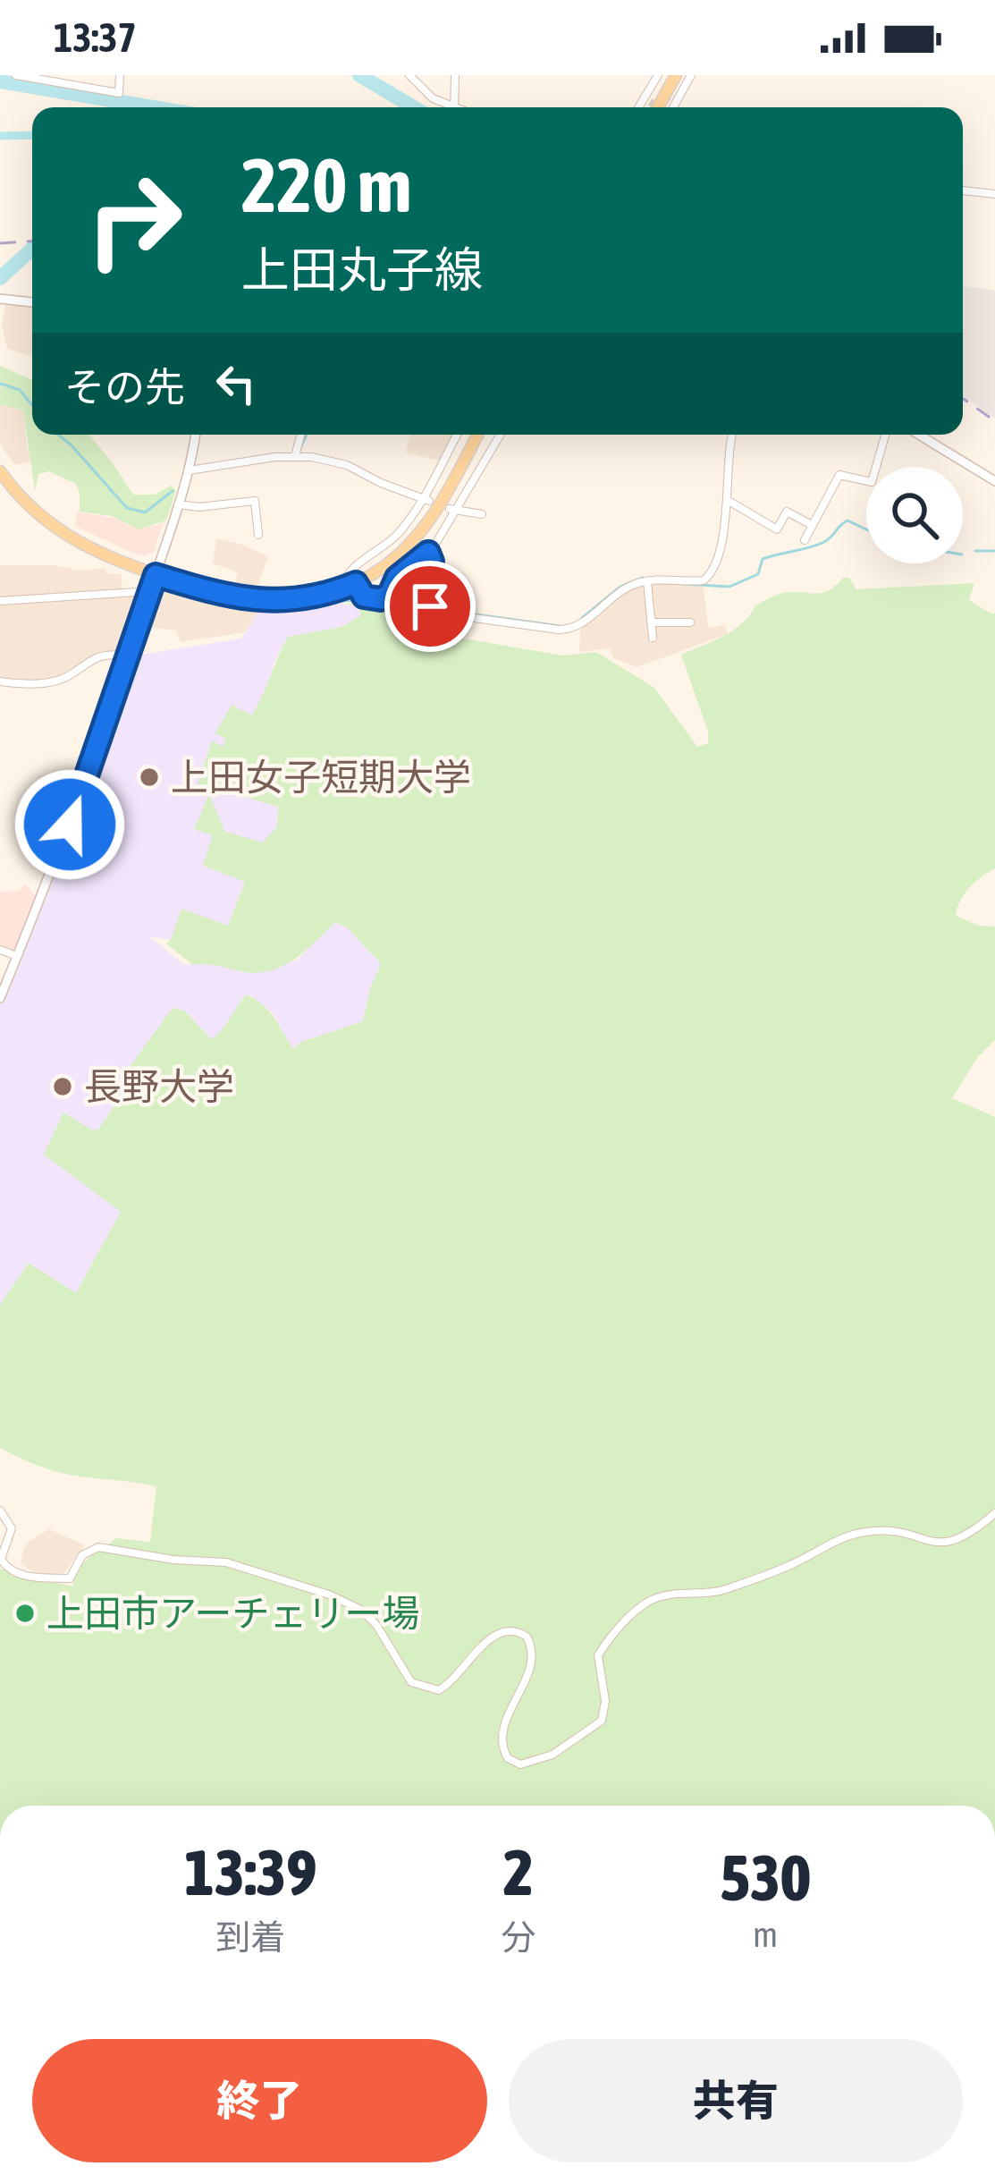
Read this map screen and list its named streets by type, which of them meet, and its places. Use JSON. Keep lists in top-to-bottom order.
{
  "places": ["上田女子短期大学", "長野大学", "上田市アーチェリー場"],
  "page": {
    "status": "13:37",
    "turn": ["220 m", "上田丸子線"],
    "then": "その先",
    "eta": [
      "13:39",
      "到着",
      "2",
      "分",
      "530",
      "m"
    ],
    "buttons": ["終了", "共有"]
  }
}
